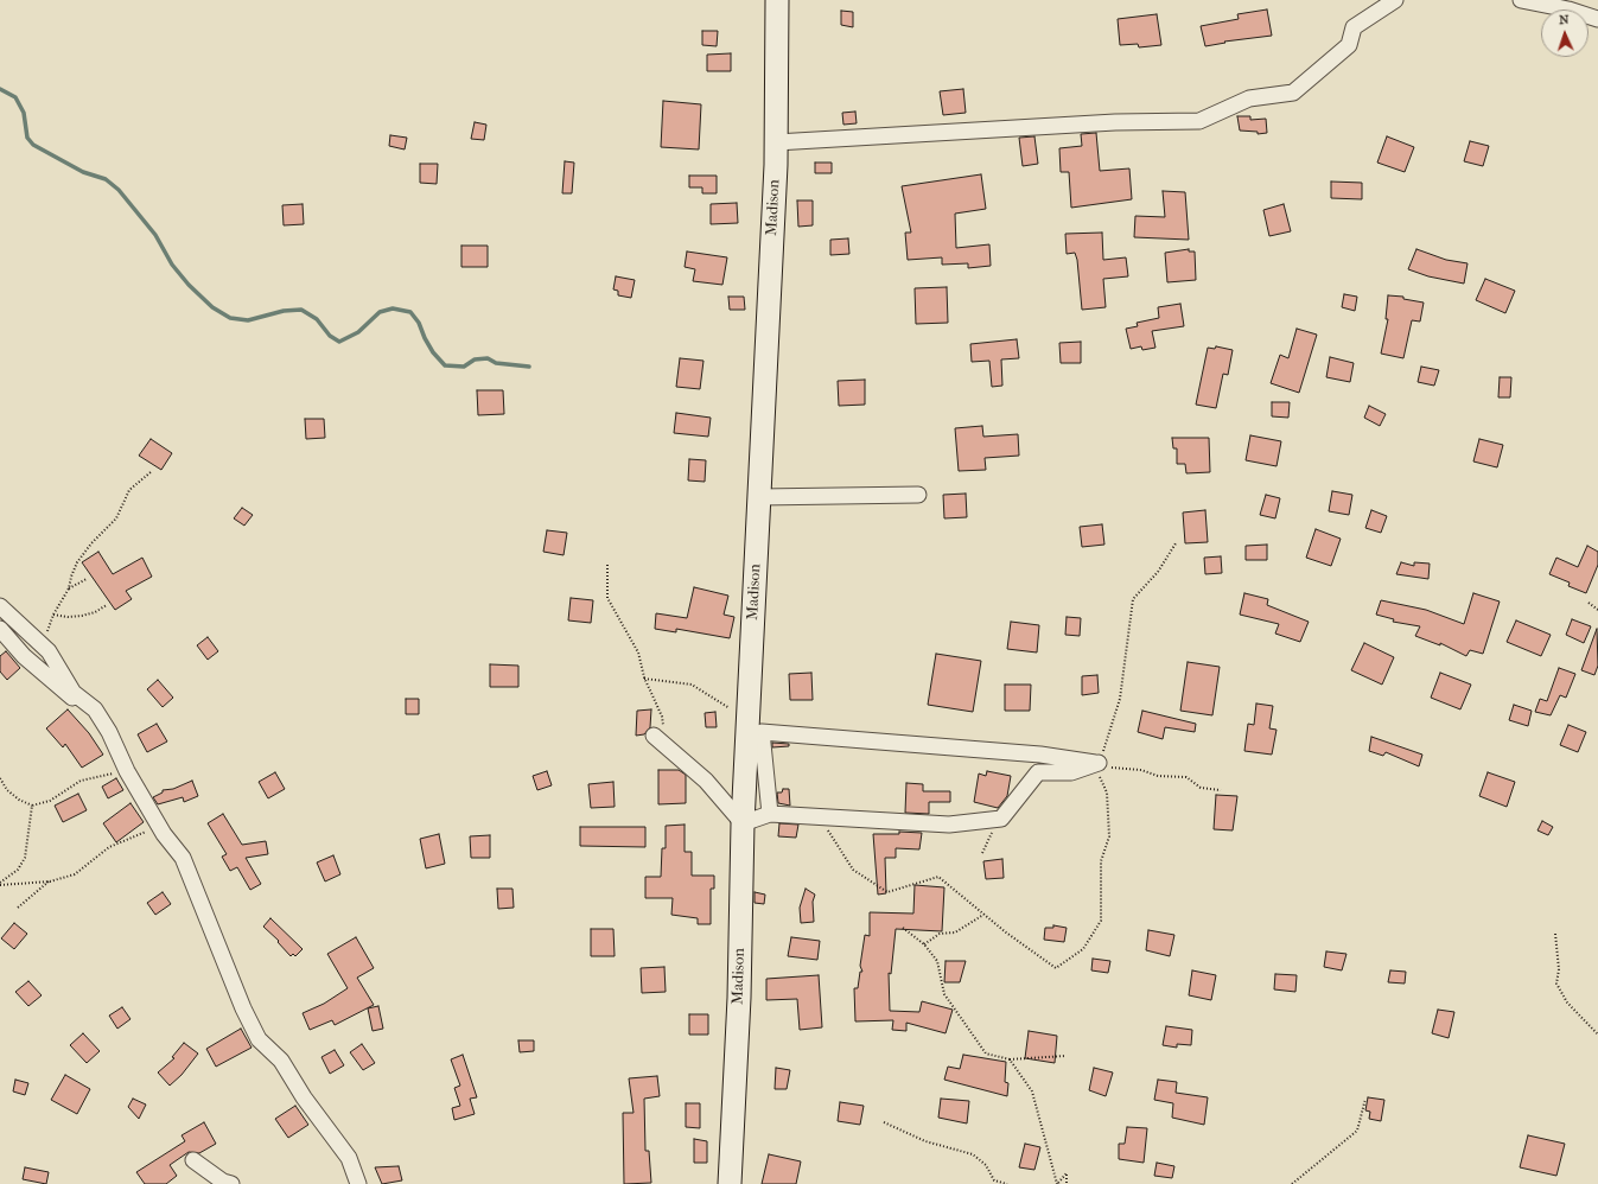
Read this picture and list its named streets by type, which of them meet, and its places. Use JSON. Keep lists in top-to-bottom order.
{
  "streets": {
    "street": ["Madison"]
  },
  "north": "top"
}
